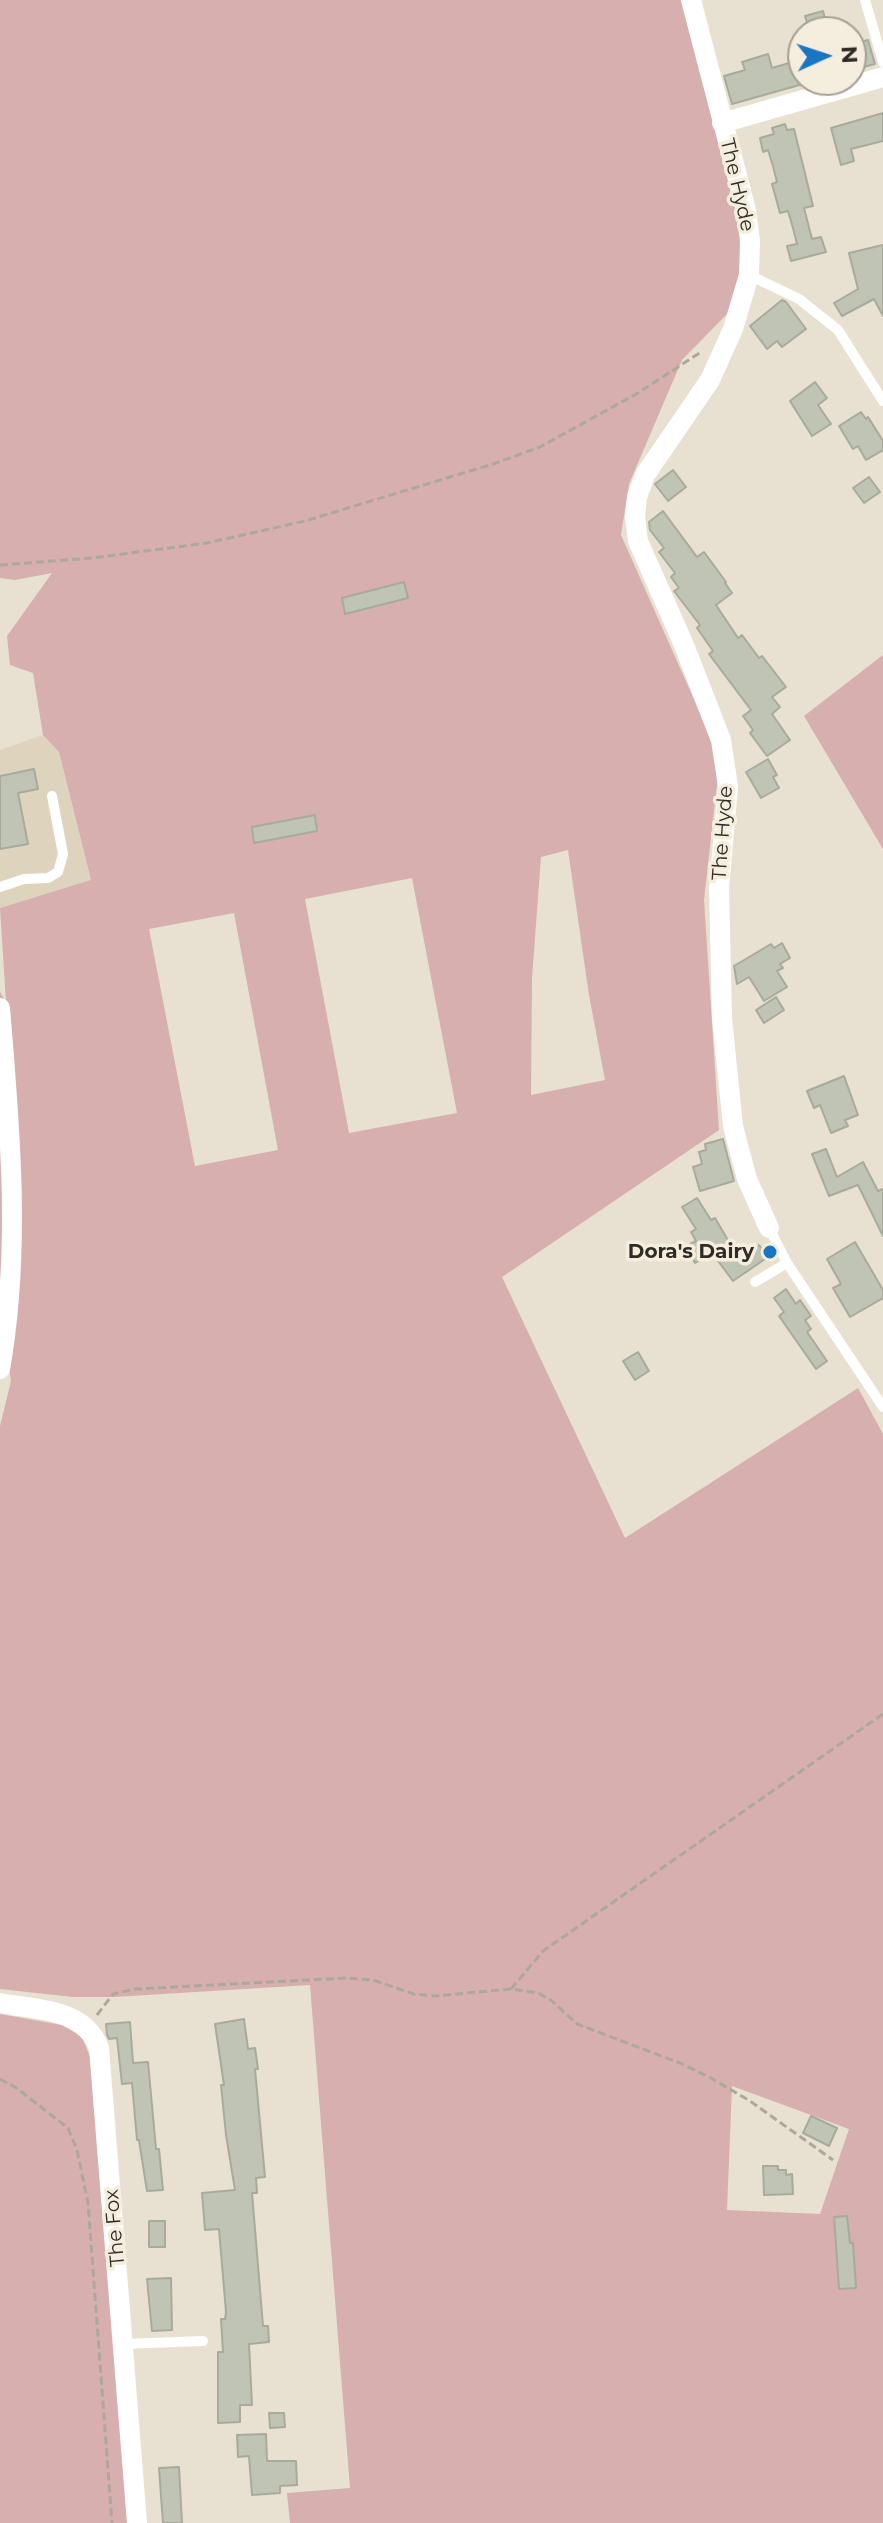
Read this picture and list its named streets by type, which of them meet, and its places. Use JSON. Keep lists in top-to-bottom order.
{
  "streets": {
    "street": ["The Hyde", "The Fox"]
  },
  "places": ["Dora's Dairy"],
  "north": "right"
}
